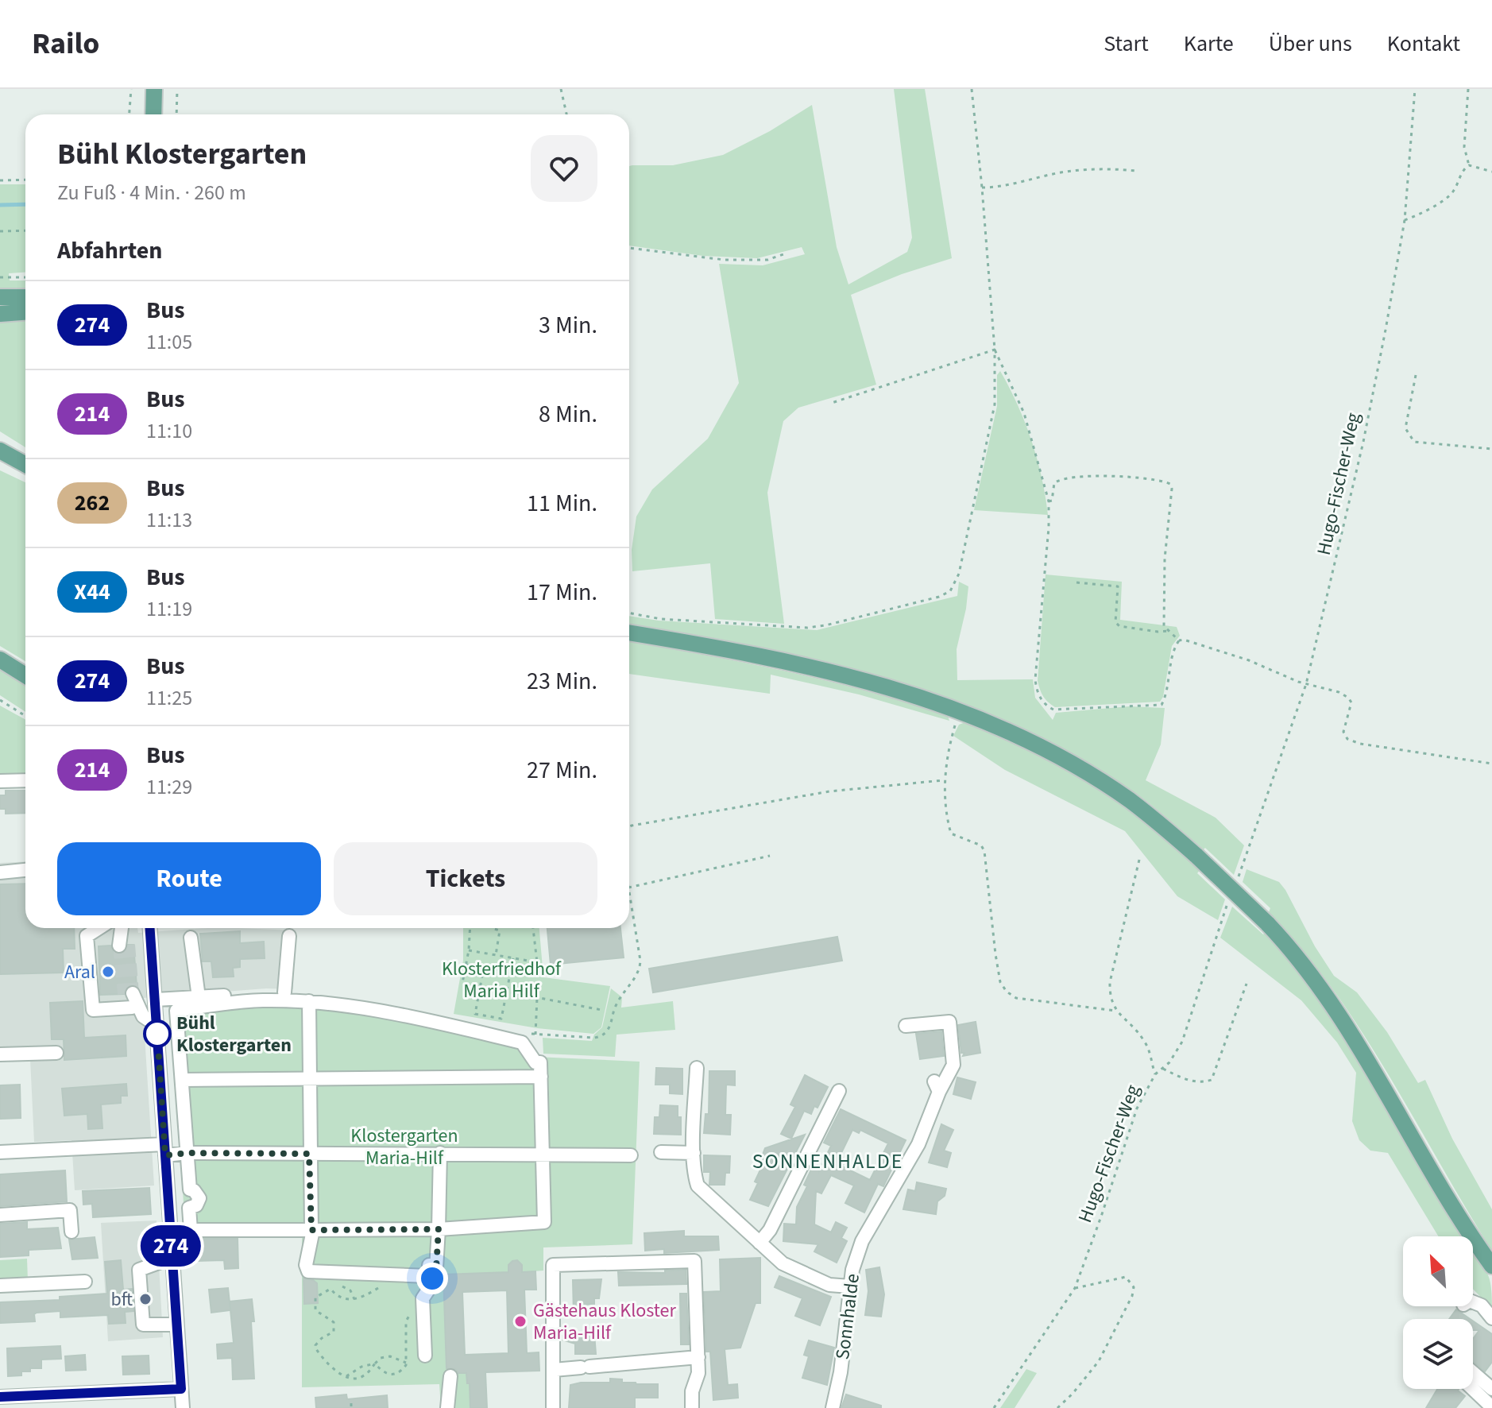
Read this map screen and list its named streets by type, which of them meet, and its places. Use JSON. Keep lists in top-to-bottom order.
{
  "streets": {
    "street": ["Sonnhalde"],
    "path": ["Hugo-Fischer-Weg"]
  },
  "districts": ["SONNENHALDE"],
  "parks": ["Klosterfriedhof Maria Hilf", "Klostergarten Maria-Hilf"],
  "places": [
    "Aral",
    "Bühl Klostergarten",
    "bft",
    "Gästehaus Kloster Maria-Hilf"
  ],
  "lines": ["bus line 274"],
  "north": "top left",
  "page": {
    "header": "Railo",
    "nav": [
      "Start",
      "Karte",
      "Über uns",
      "Kontakt"
    ],
    "on_map": "274",
    "heading": [
      ["Bühl Klostergarten", "Zu Fuß · 4 Min. · 260 m"],
      "Abfahrten"
    ],
    "list": [
      {
        "mark": "274",
        "name": "Bus",
        "note": "11:05",
        "value": "3 Min."
      },
      {
        "mark": "214",
        "name": "Bus",
        "note": "11:10",
        "value": "8 Min."
      },
      {
        "mark": "262",
        "name": "Bus",
        "note": "11:13",
        "value": "11 Min."
      },
      {
        "mark": "X44",
        "name": "Bus",
        "note": "11:19",
        "value": "17 Min."
      },
      {
        "mark": "274",
        "name": "Bus",
        "note": "11:25",
        "value": "23 Min."
      },
      {
        "mark": "214",
        "name": "Bus",
        "note": "11:29",
        "value": "27 Min."
      }
    ],
    "buttons": ["Route", "Tickets"]
  }
}
